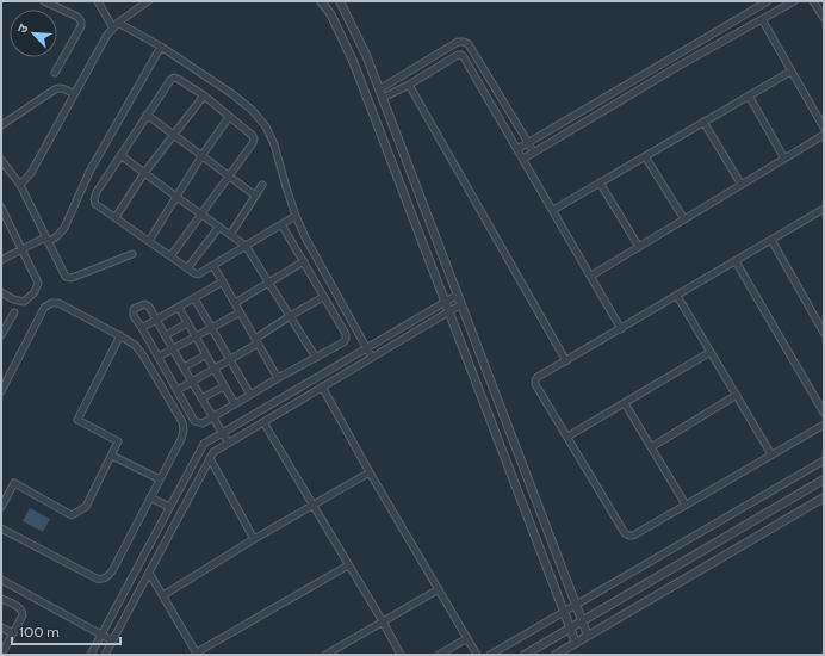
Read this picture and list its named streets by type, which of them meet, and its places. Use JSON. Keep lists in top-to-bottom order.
{
  "scale_bar": "100 m",
  "north": "top left"
}
